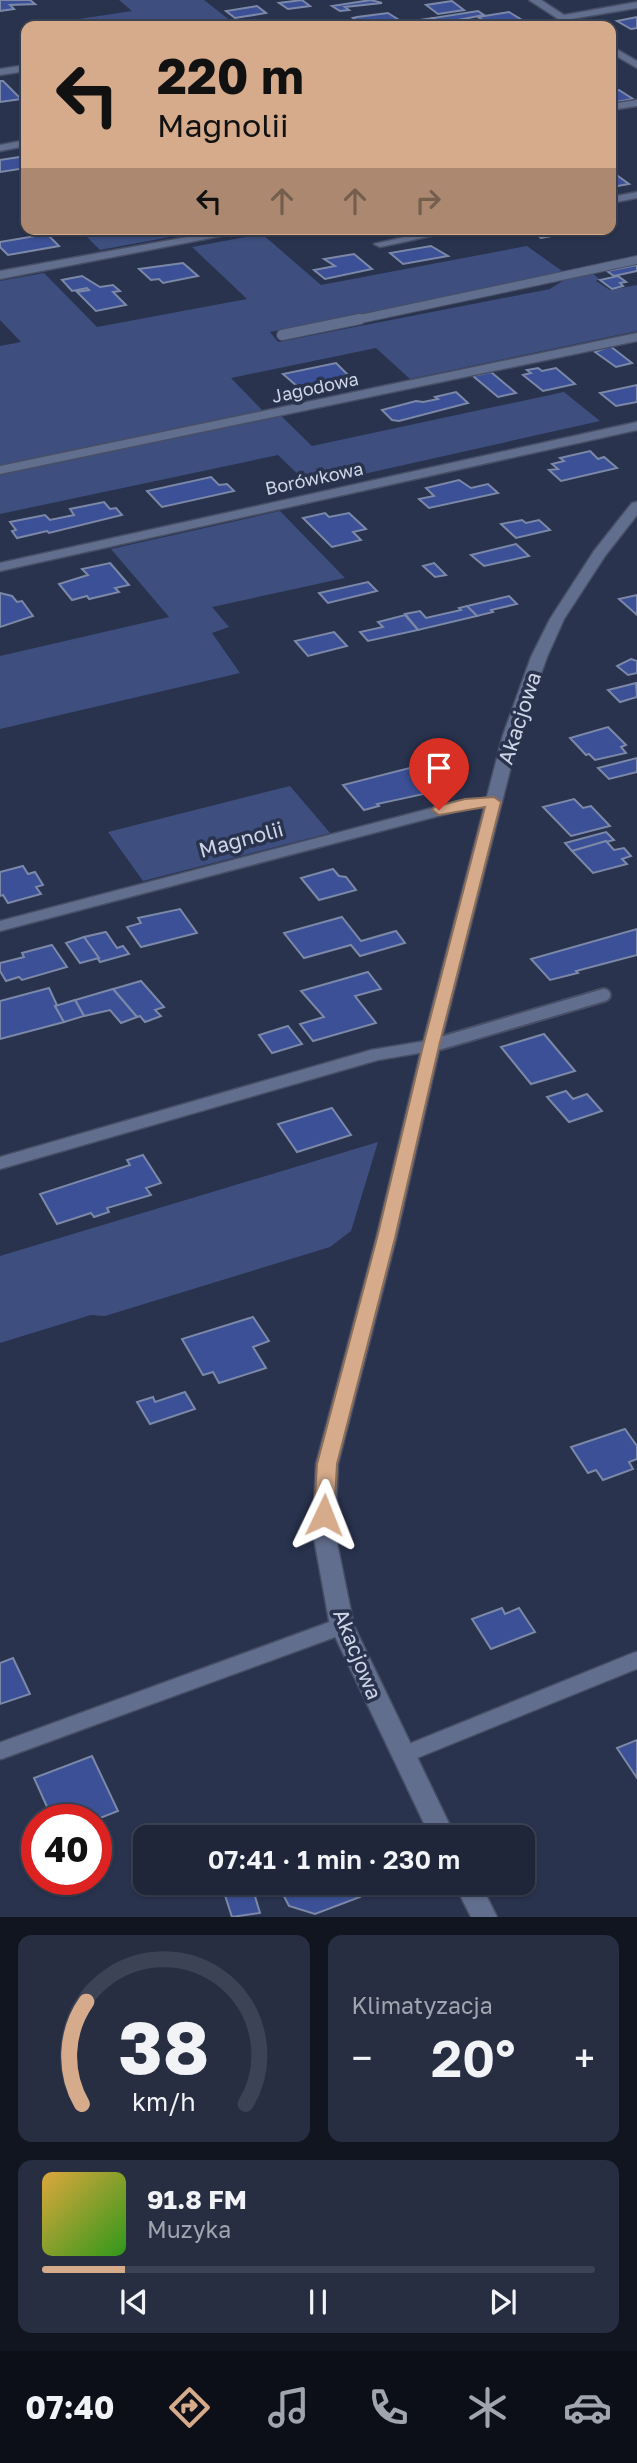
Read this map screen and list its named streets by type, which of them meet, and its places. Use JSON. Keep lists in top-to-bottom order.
{
  "streets": {
    "street": [
      "Jagodowa",
      "Borówkowa",
      "Akacjowa",
      "Magnolii"
    ]
  },
  "crossings": [
    ["Akacjowa", "Magnolii"]
  ],
  "page": {
    "turn": ["220 m", "Magnolii"],
    "limit": "40",
    "trip": "07:41 · 1 min · 230 m",
    "tile": "Klimatyzacja",
    "heat": ["−", "20°", "+"],
    "song": ["91.8 FM", "Muzyka"],
    "tabs": "07:40",
    "gauge": ["38", "km/h"]
  }
}
